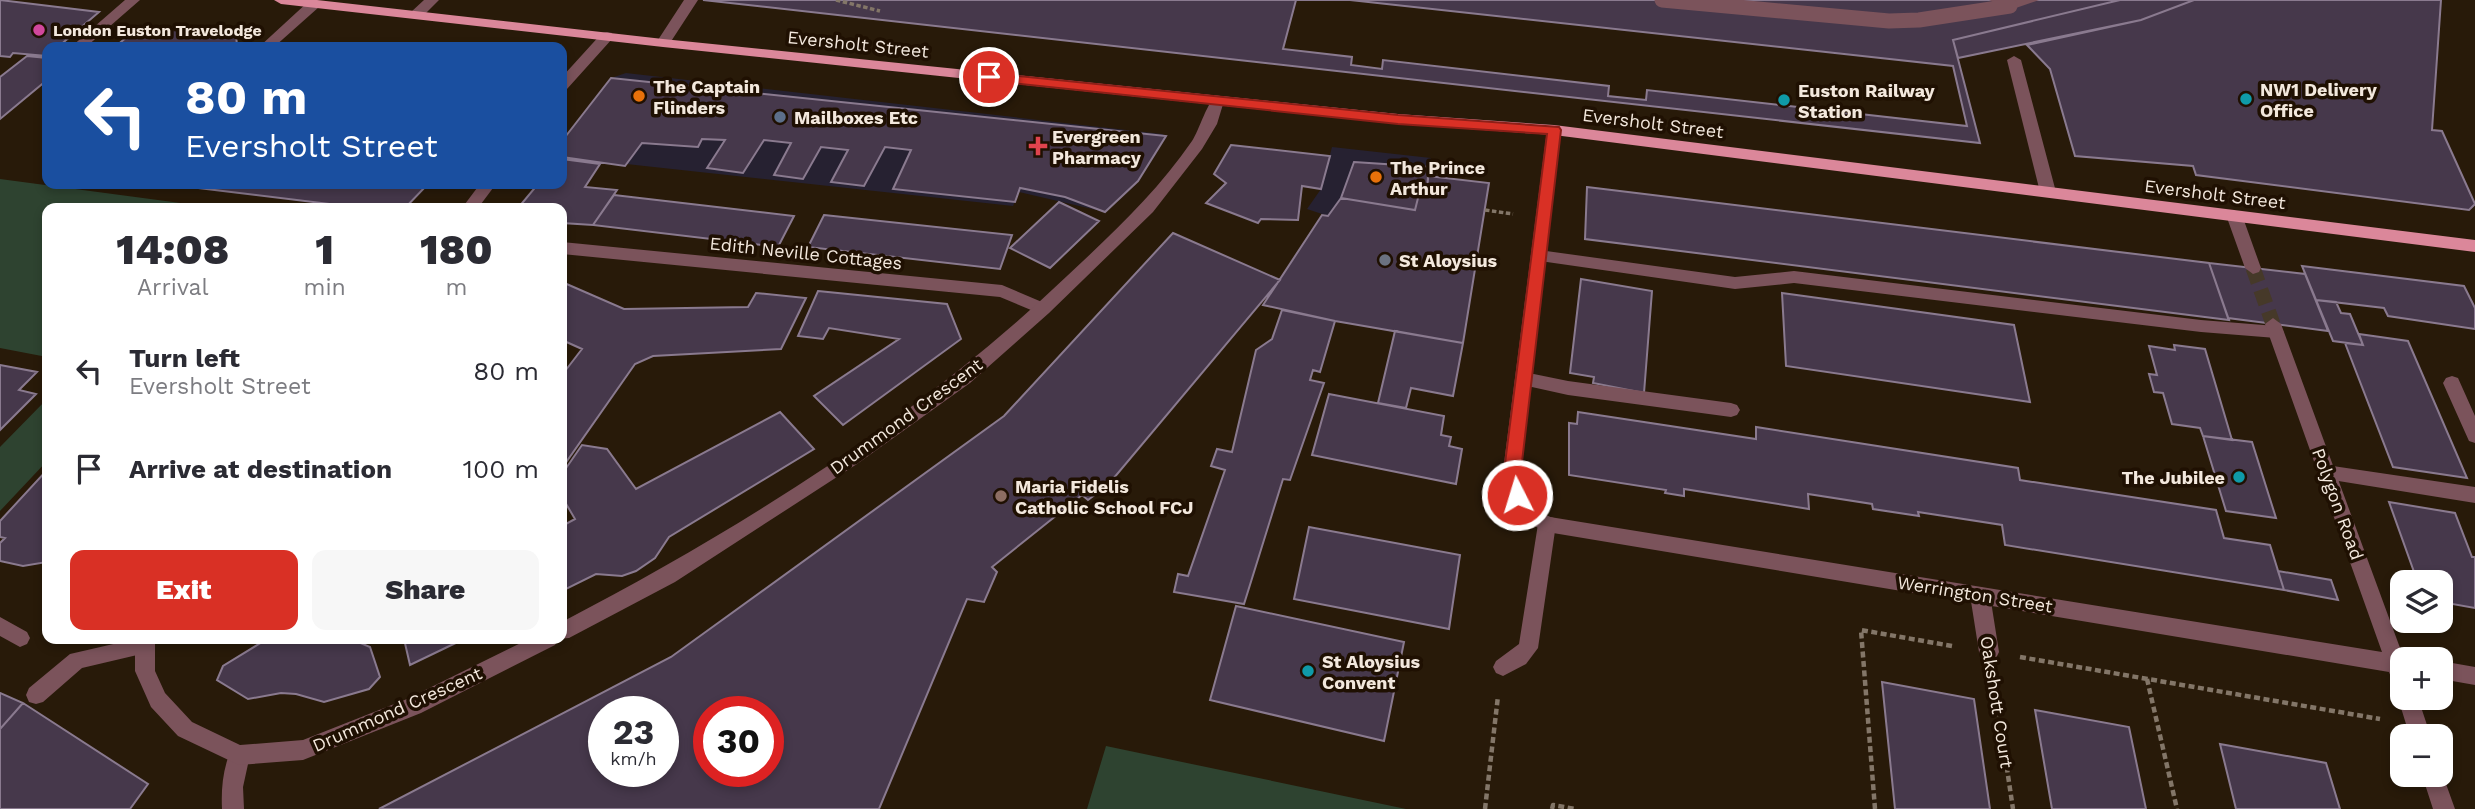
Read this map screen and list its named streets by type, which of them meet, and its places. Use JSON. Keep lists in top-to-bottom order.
{
  "streets": {
    "main road": ["Eversholt Street"],
    "street": [
      "Edith Neville Cottages",
      "Drummond Crescent",
      "Polygon Road",
      "Werrington Street",
      "Oakshott Court"
    ]
  },
  "crossings": [
    ["Eversholt Street", "Drummond Crescent"],
    ["Edith Neville Cottages", "Drummond Crescent"],
    ["Werrington Street", "Oakshott Court"]
  ],
  "places": {
    "other": [
      "London Euston Travelodge",
      "The Captain Flinders",
      "NW1 Delivery Office",
      "Euston Railway Station",
      "Mailboxes Etc",
      "The Prince Arthur",
      "St Aloysius",
      "The Jubilee",
      "Maria Fidelis Catholic School FCJ",
      "St Aloysius Convent"
    ],
    "health": ["Evergreen Pharmacy"]
  },
  "page": {
    "turn": ["80 m", "Eversholt Street"],
    "eta": [
      "14:08",
      "Arrival",
      "1",
      "min",
      "180",
      "m"
    ],
    "list": [
      {
        "name": "Turn left",
        "note": "Eversholt Street",
        "value": "80 m"
      },
      {
        "name": "Arrive at destination",
        "value": "100 m"
      }
    ],
    "buttons": ["Exit", "Share"],
    "map_buttons": ["+", "−"],
    "speed": "23 km/h",
    "limit": "30"
  }
}
